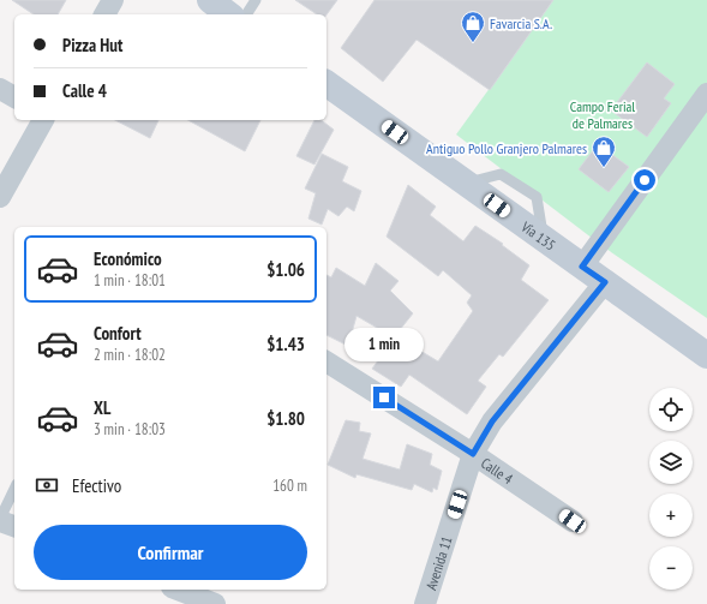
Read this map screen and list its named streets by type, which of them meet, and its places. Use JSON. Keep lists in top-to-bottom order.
{
  "streets": {
    "main road": ["Vía 135"],
    "street": ["Calle 4", "Avenida 11"]
  },
  "crossings": [
    ["Vía 135", "Avenida 11"],
    ["Calle 4", "Avenida 11"]
  ],
  "parks": ["Campo Ferial de Palmares"],
  "places": {
    "shop": ["Favarcia S.A.", "Antiguo Pollo Granjero Palmares"]
  },
  "page": {
    "banner": ["Pizza Hut", "Calle 4"],
    "list": [
      {
        "name": "Económico",
        "note": "1 min · 18:01",
        "value": "$1.06"
      },
      {
        "name": "Confort",
        "note": "2 min · 18:02",
        "value": "$1.43"
      },
      {
        "name": "XL",
        "note": "3 min · 18:03",
        "value": "$1.80"
      }
    ],
    "bubble": "1 min",
    "map_buttons": ["+", "−"],
    "pay": ["Efectivo", "160 m"],
    "buttons": "Confirmar"
  }
}
